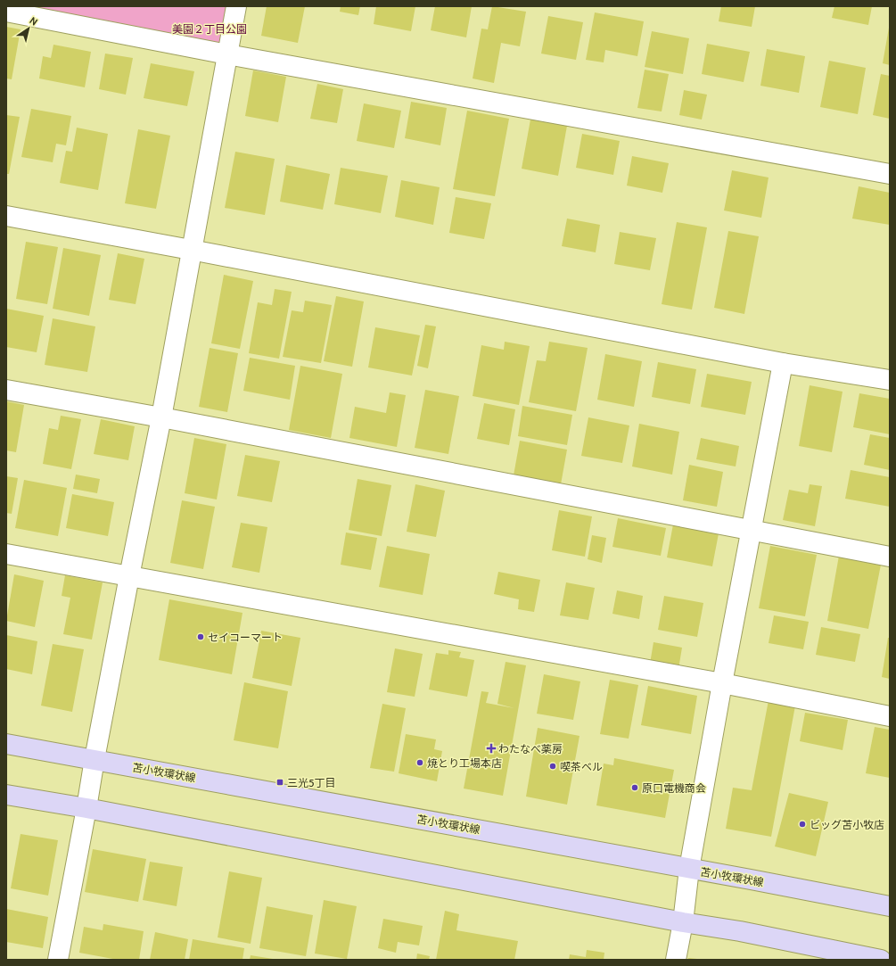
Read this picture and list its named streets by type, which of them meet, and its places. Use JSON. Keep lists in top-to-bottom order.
{
  "streets": {
    "main road": ["苫小牧環状線"]
  },
  "parks": ["美園２丁目公園"],
  "places": {
    "other": [
      "セイコーマート",
      "焼とり工場本店",
      "喫茶ベル",
      "原口電機商会",
      "ビッグ苫小牧店"
    ],
    "health": ["わたなべ薬房"],
    "transit": ["三光5丁目"]
  },
  "north": "top right"
}
